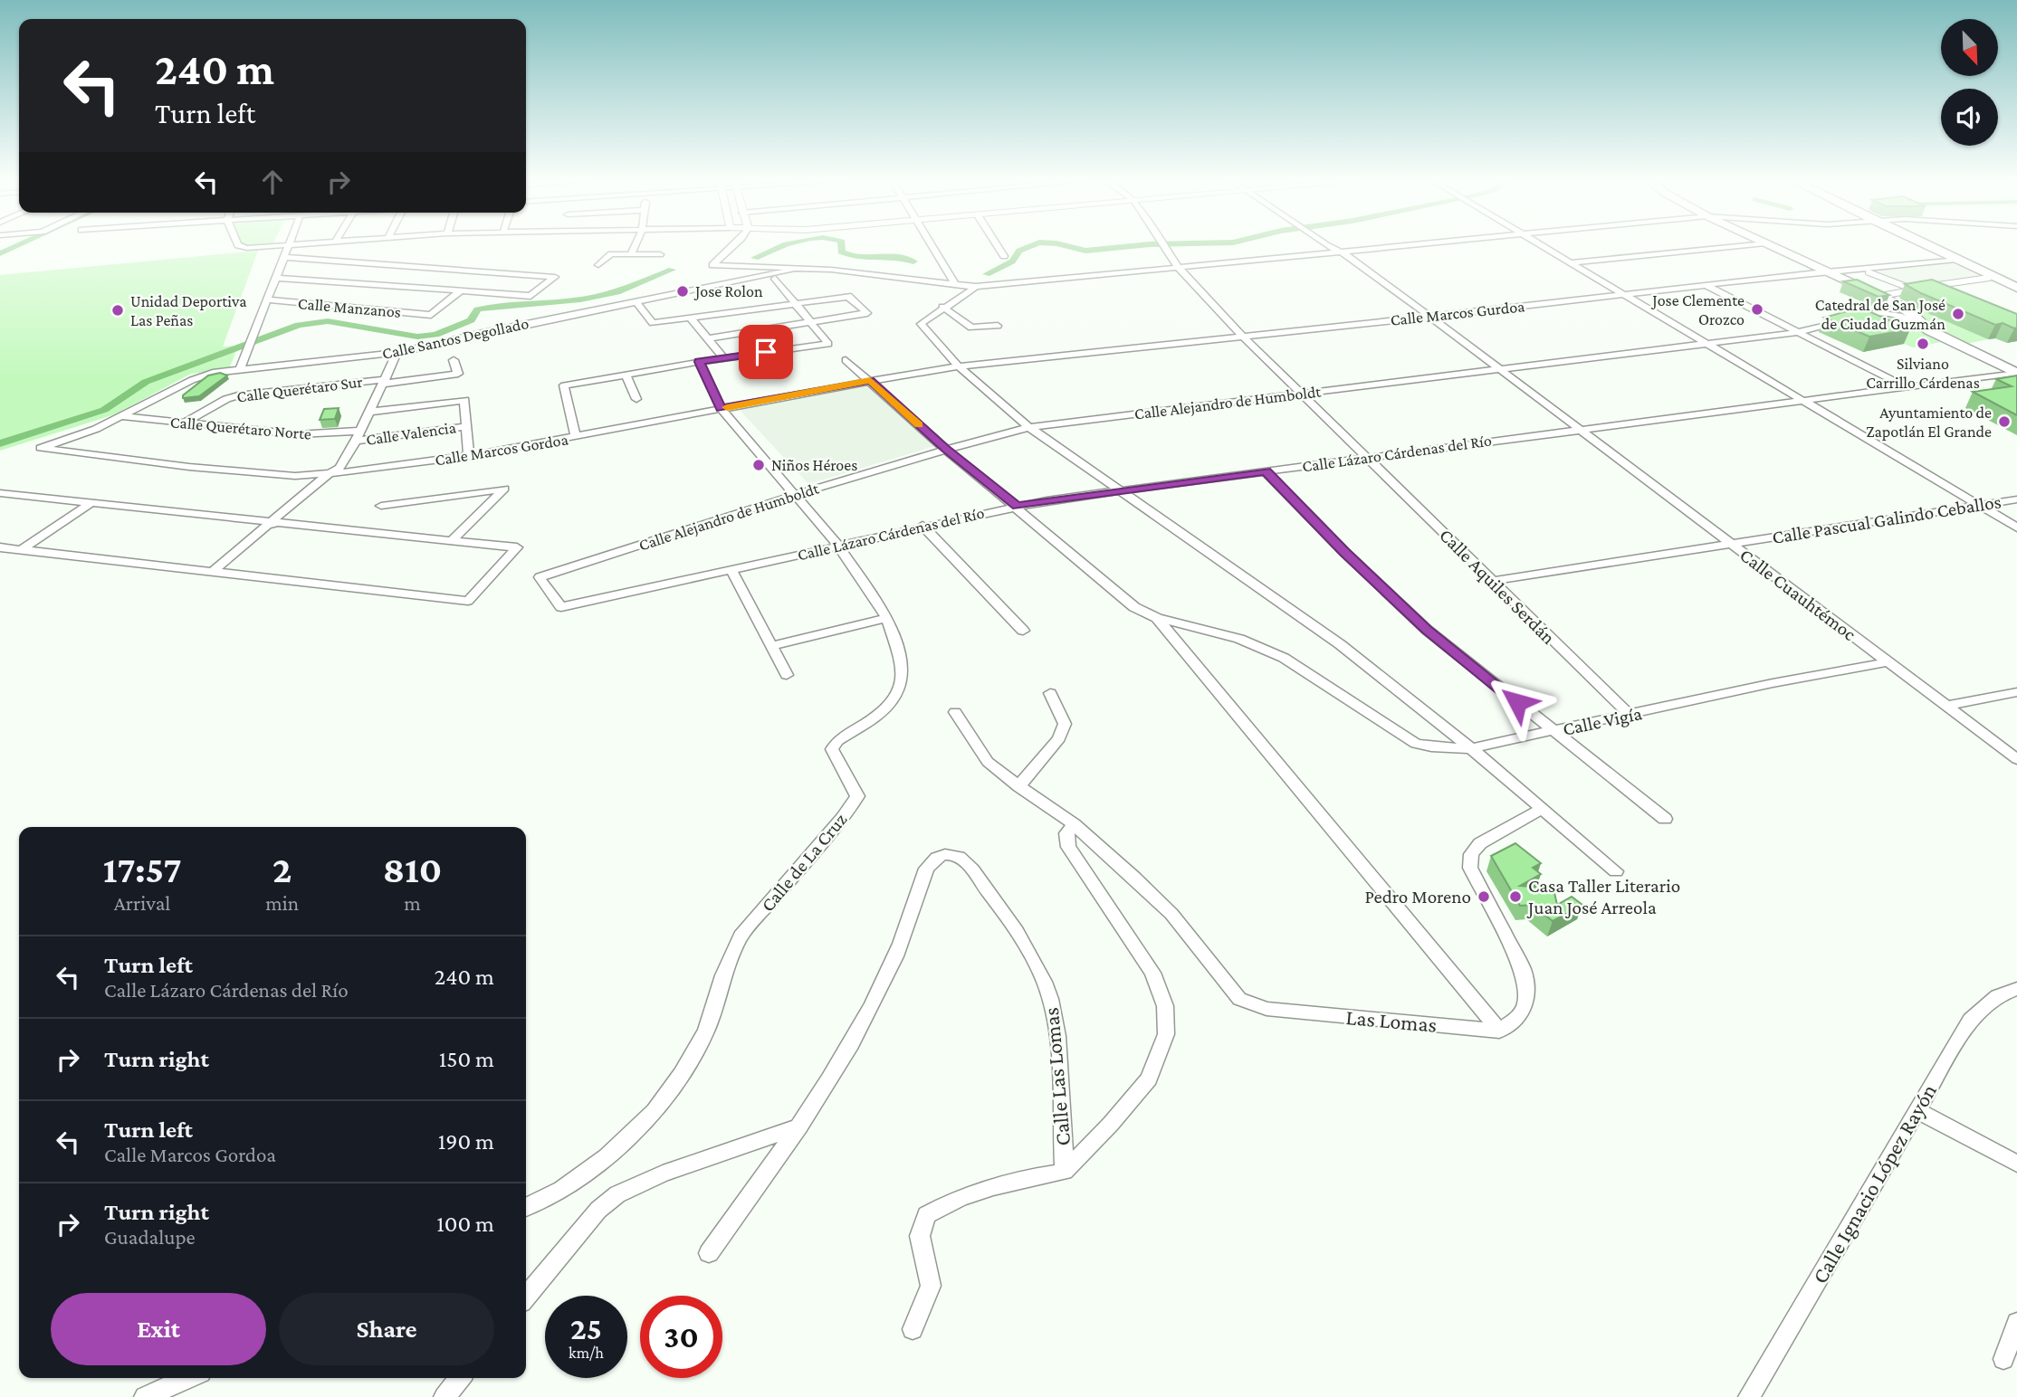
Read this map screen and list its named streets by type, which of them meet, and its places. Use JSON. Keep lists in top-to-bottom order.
{
  "streets": {
    "street": [
      "Calle Manzanos",
      "Calle Marcos Gurdoa",
      "Calle Santos Degollado",
      "Calle Querétaro Sur",
      "Calle Alejandro de Humboldt",
      "Calle Querétaro Norte",
      "Calle Valencia",
      "Calle Marcos Gordoa",
      "Calle Lázaro Cárdenas del Río",
      "Calle Pascual Galindo Ceballos",
      "Calle Aquiles Serdán",
      "Calle Cuauhtémoc",
      "Calle Vigía",
      "Calle de La Cruz",
      "Las Lomas",
      "Calle Las Lomas",
      "Calle Ignacio López Rayón"
    ]
  },
  "crossings": [
    ["Calle Marcos Gurdoa", "Calle Marcos Gordoa"],
    ["Calle Marcos Gurdoa", "Calle Aquiles Serdán"],
    ["Calle Marcos Gurdoa", "Calle Cuauhtémoc"],
    ["Calle Santos Degollado", "Calle Querétaro Norte"],
    ["Calle Santos Degollado", "Calle Aquiles Serdán"],
    ["Calle Santos Degollado", "Calle Cuauhtémoc"],
    ["Calle Querétaro Sur", "Calle Querétaro Norte"],
    ["Calle Alejandro de Humboldt", "Calle Lázaro Cárdenas del Río"],
    ["Calle Alejandro de Humboldt", "Calle Aquiles Serdán"],
    ["Calle Alejandro de Humboldt", "Calle Cuauhtémoc"],
    ["Calle Alejandro de Humboldt", "Calle de La Cruz"],
    ["Calle Marcos Gordoa", "Calle de La Cruz"],
    ["Calle Lázaro Cárdenas del Río", "Calle Aquiles Serdán"],
    ["Calle Lázaro Cárdenas del Río", "Calle Cuauhtémoc"],
    ["Calle Lázaro Cárdenas del Río", "Calle de La Cruz"],
    ["Calle Pascual Galindo Ceballos", "Calle Aquiles Serdán"],
    ["Calle Pascual Galindo Ceballos", "Calle Cuauhtémoc"],
    ["Calle Aquiles Serdán", "Calle Vigía"],
    ["Calle Cuauhtémoc", "Calle Vigía"],
    ["Las Lomas", "Calle Las Lomas"]
  ],
  "places": [
    "Jose Rolon",
    "Jose Clemente Orozco",
    "Unidad Deportiva Las Peñas",
    "Catedral de San José de Ciudad Guzmán",
    "Silviano Carrillo Cárdenas",
    "Ayuntamiento de Zapotlán El Grande",
    "Niños Héroes",
    "Pedro Moreno",
    "Casa Taller Literario Juan José Arreola"
  ],
  "north": "bottom right",
  "page": {
    "turn": ["240 m", "Turn left"],
    "eta": [
      "17:57",
      "Arrival",
      "2",
      "min",
      "810",
      "m"
    ],
    "list": [
      {
        "name": "Turn left",
        "note": "Calle Lázaro Cárdenas del Río",
        "value": "240 m"
      },
      {
        "name": "Turn right",
        "value": "150 m"
      },
      {
        "name": "Turn left",
        "note": "Calle Marcos Gordoa",
        "value": "190 m"
      },
      {
        "name": "Turn right",
        "note": "Guadalupe",
        "value": "100 m"
      }
    ],
    "buttons": ["Exit", "Share"],
    "speed": "25 km/h",
    "limit": "30"
  }
}
